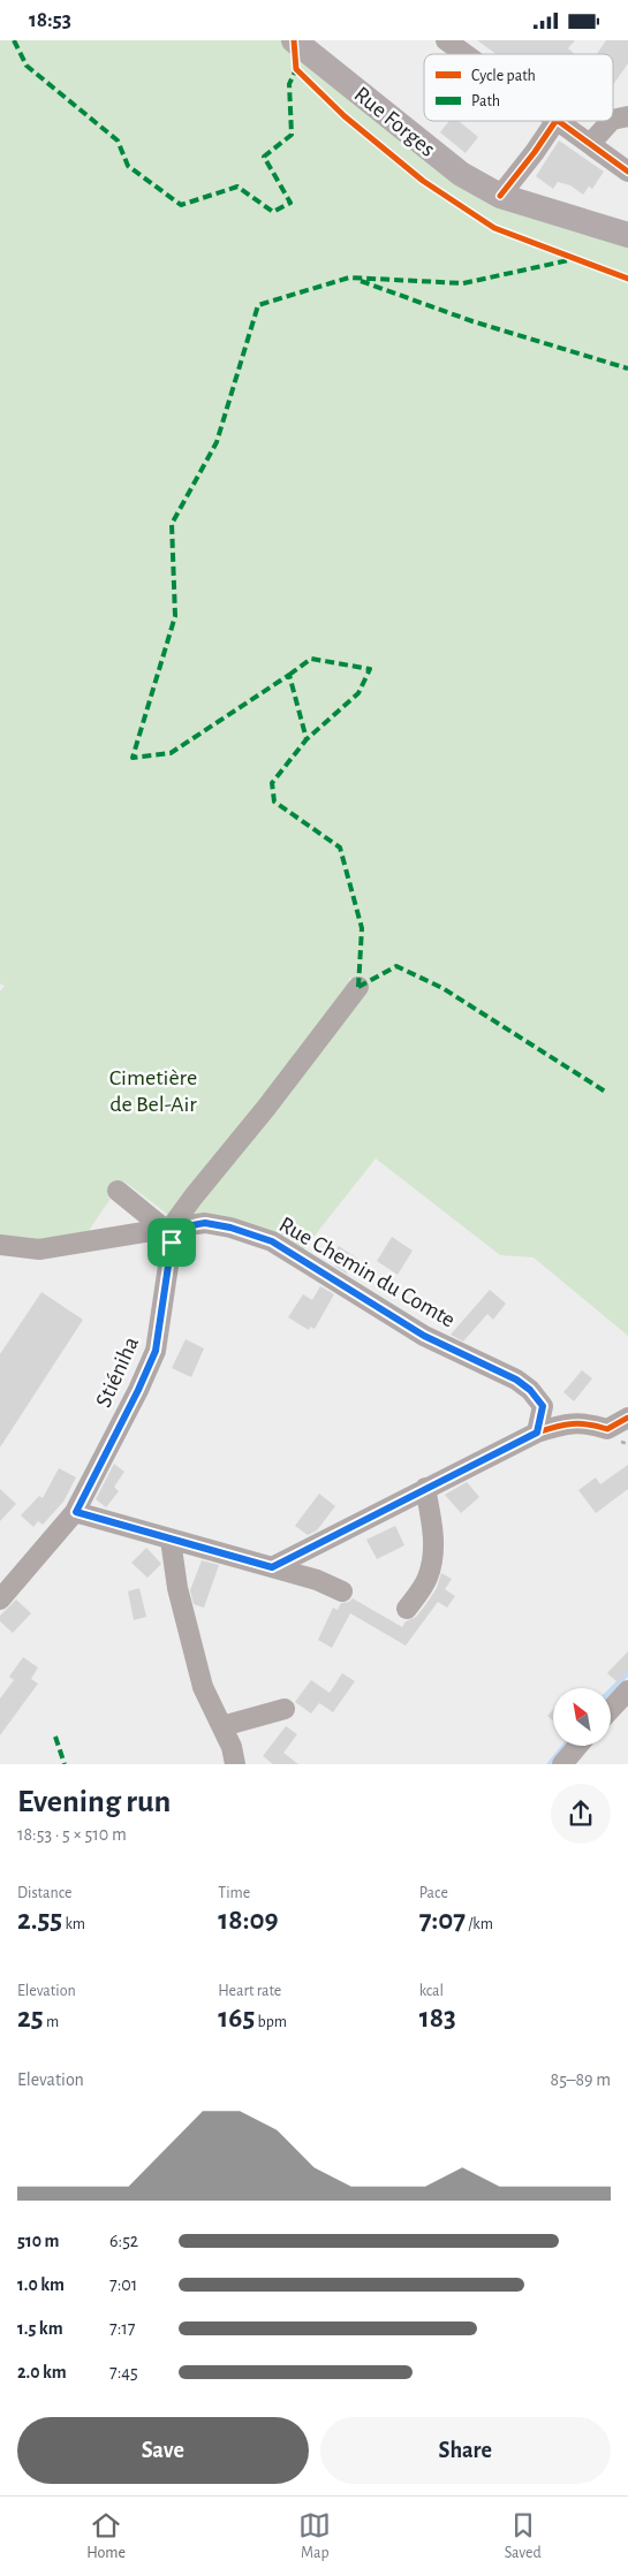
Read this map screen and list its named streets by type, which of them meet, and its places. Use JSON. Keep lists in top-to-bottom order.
{
  "streets": {
    "main road": ["Rue Forges"],
    "street": ["Rue Chemin du Comte", "Stiéniha"]
  },
  "crossings": [
    ["Rue Chemin du Comte", "Stiéniha"]
  ],
  "parks": ["Cimetière de Bel-Air"],
  "legend": ["Cycle path", "Path"],
  "north": "top left",
  "page": {
    "status": "18:53",
    "heading": ["Evening run", "18:53 · 5 × 510 m"],
    "stats": [
      ["Distance", "2.55 km"],
      ["Time", "18:09"],
      ["Pace", "7:07 /km"],
      ["Elevation", "25 m"],
      ["Heart rate", "165 bpm"],
      ["kcal", "183"]
    ],
    "chart": ["Elevation", "85–89 m"],
    "list": [
      {
        "name": "510 m",
        "note": "6:52"
      },
      {
        "name": "1.0 km",
        "note": "7:01"
      },
      {
        "name": "1.5 km",
        "note": "7:17"
      },
      {
        "name": "2.0 km",
        "note": "7:45"
      }
    ],
    "buttons": ["Save", "Share"],
    "tabs": ["Home", "Map", "Saved"]
  }
}
